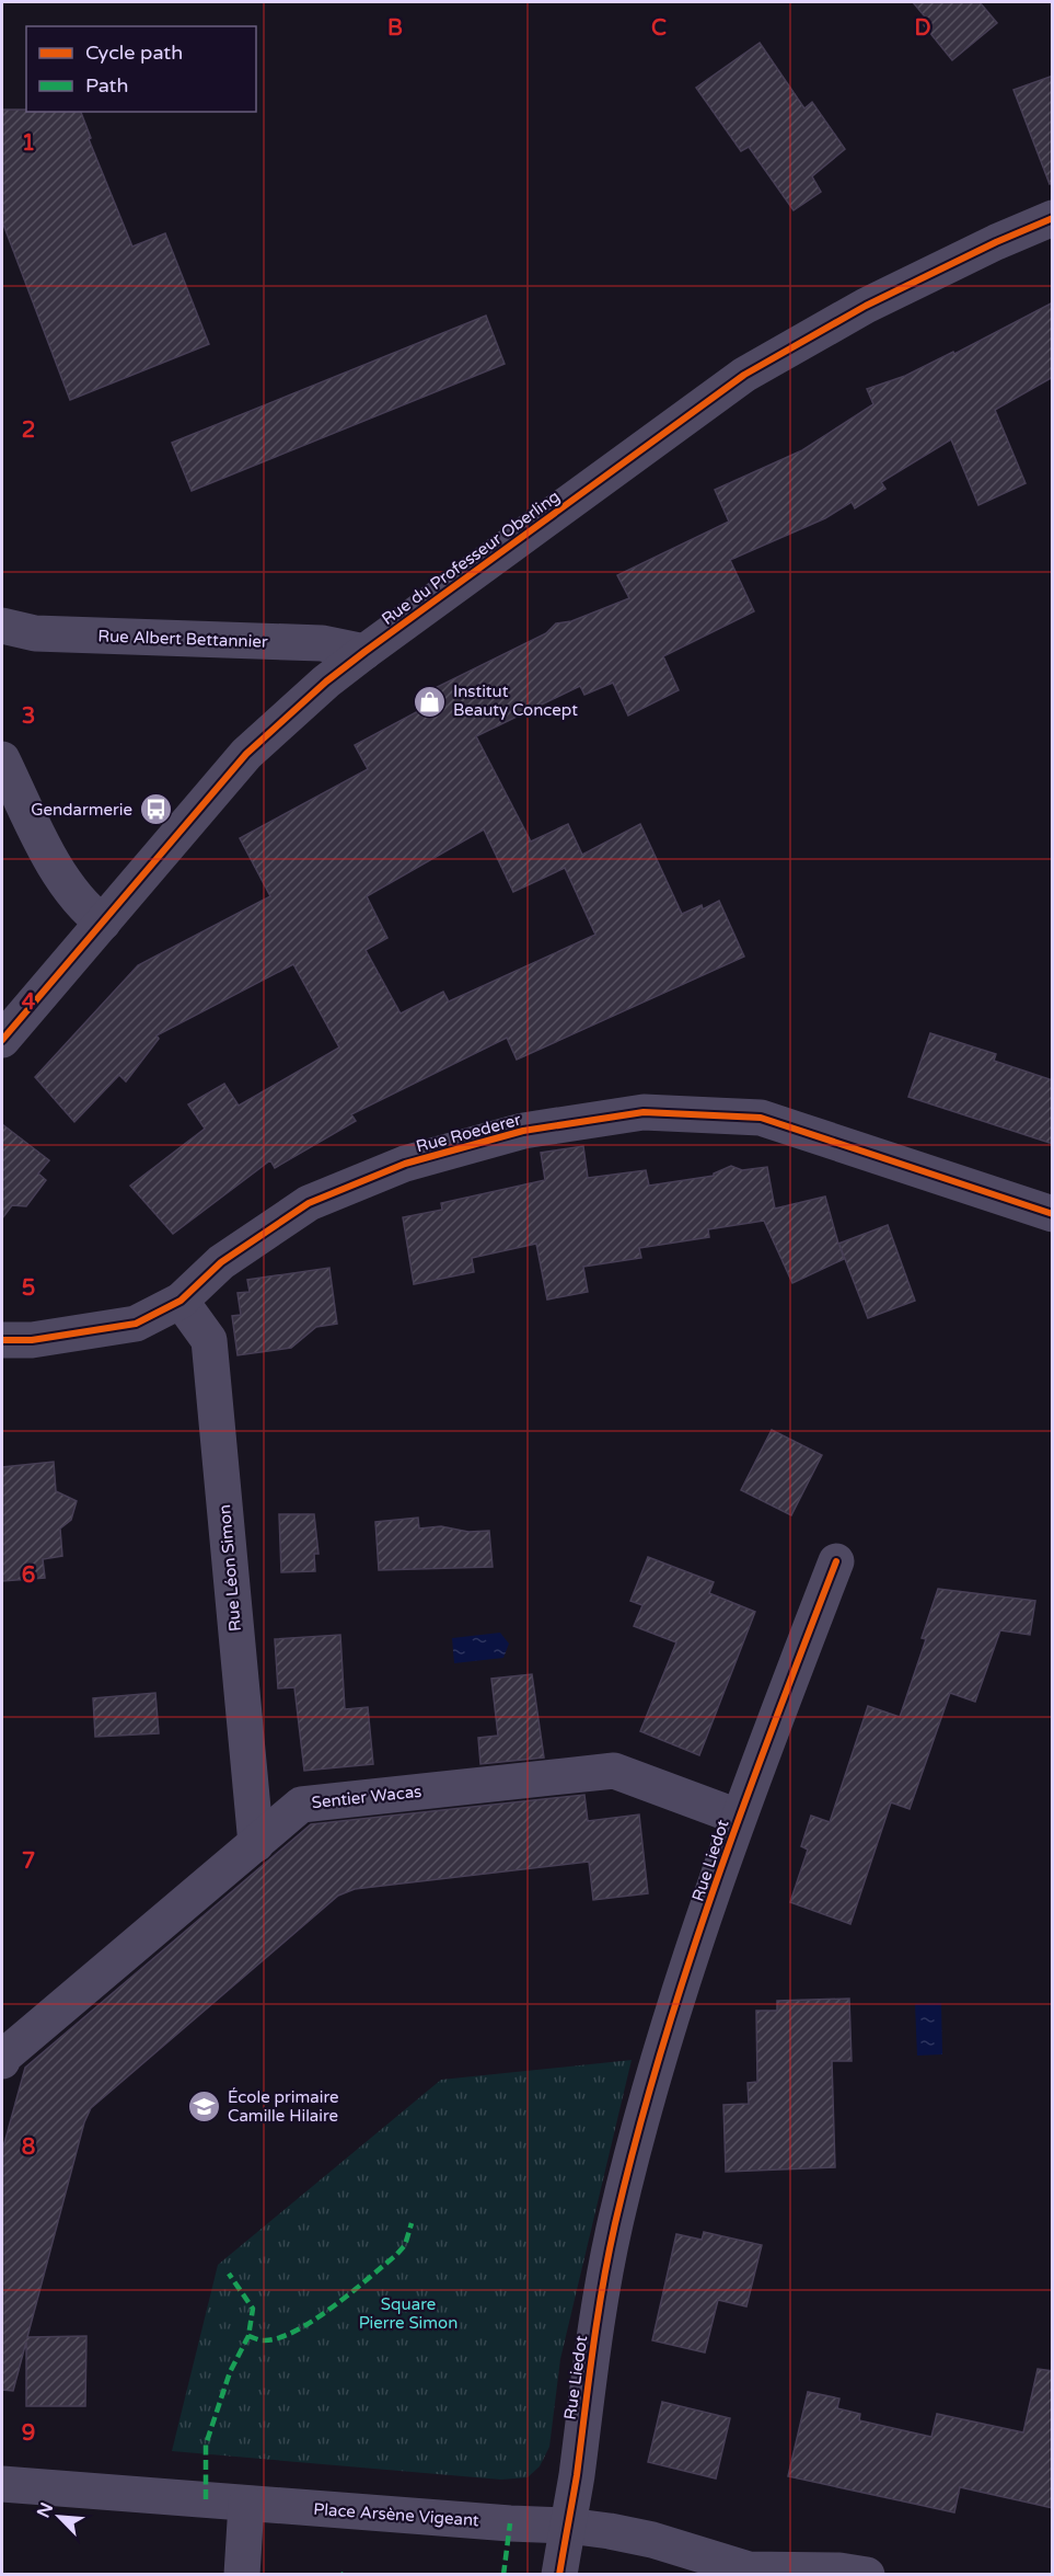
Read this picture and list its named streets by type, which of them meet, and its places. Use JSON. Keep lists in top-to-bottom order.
{
  "streets": {
    "street": [
      "Rue du Professeur Oberling",
      "Rue Albert Bettannier",
      "Rue Roederer",
      "Rue Léon Simon",
      "Sentier Wacas",
      "Rue Liedot",
      "Place Arsène Vigeant"
    ]
  },
  "crossings": [
    ["Rue du Professeur Oberling", "Rue Albert Bettannier"],
    ["Rue Roederer", "Rue Léon Simon"],
    ["Rue Léon Simon", "Sentier Wacas"],
    ["Sentier Wacas", "Rue Liedot"],
    ["Rue Liedot", "Place Arsène Vigeant"]
  ],
  "parks": ["Square Pierre Simon"],
  "places": {
    "shop": ["Institut Beauty Concept"],
    "bus stop": ["Gendarmerie"],
    "school or university": ["École primaire Camille Hilaire"]
  },
  "legend": ["Cycle path", "Path"],
  "north": "top left",
  "grid": {
    "columns": ["B", "C", "D"],
    "rows": [
      "1",
      "2",
      "3",
      "4",
      "5",
      "6",
      "7",
      "8",
      "9"
    ]
  }
}
